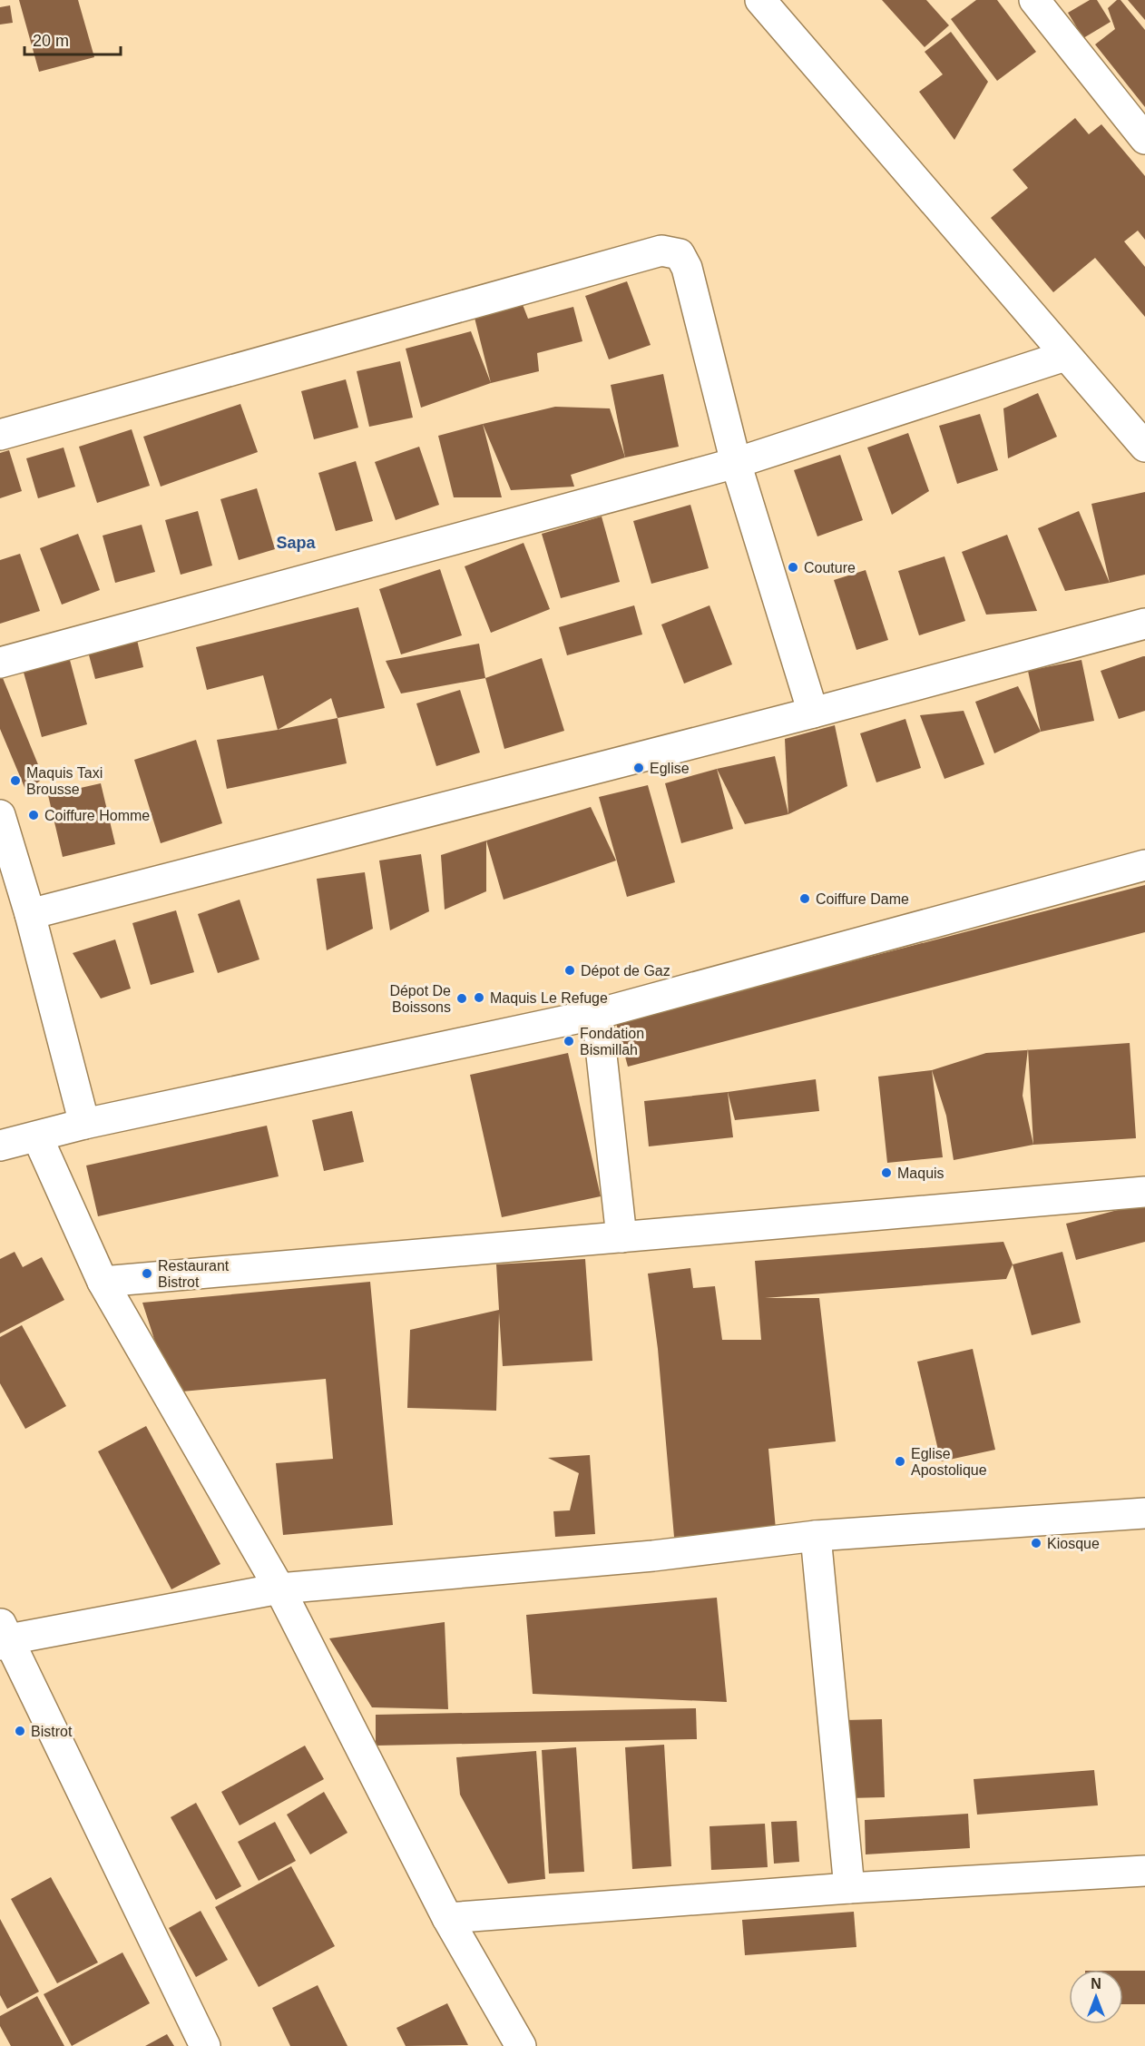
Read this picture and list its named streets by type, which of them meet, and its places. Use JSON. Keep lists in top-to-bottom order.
{
  "districts": ["Sapa"],
  "places": [
    "Couture",
    "Eglise",
    "Maquis Taxi Brousse",
    "Coiffure Homme",
    "Coiffure Dame",
    "Dépot de Gaz",
    "Maquis Le Refuge",
    "Dépot De Boissons",
    "Fondation Bismillah",
    "Maquis",
    "Restaurant Bistrot",
    "Eglise Apostolique",
    "Kiosque",
    "Bistrot"
  ],
  "scale_bar": "20 m",
  "north": "top"
}
